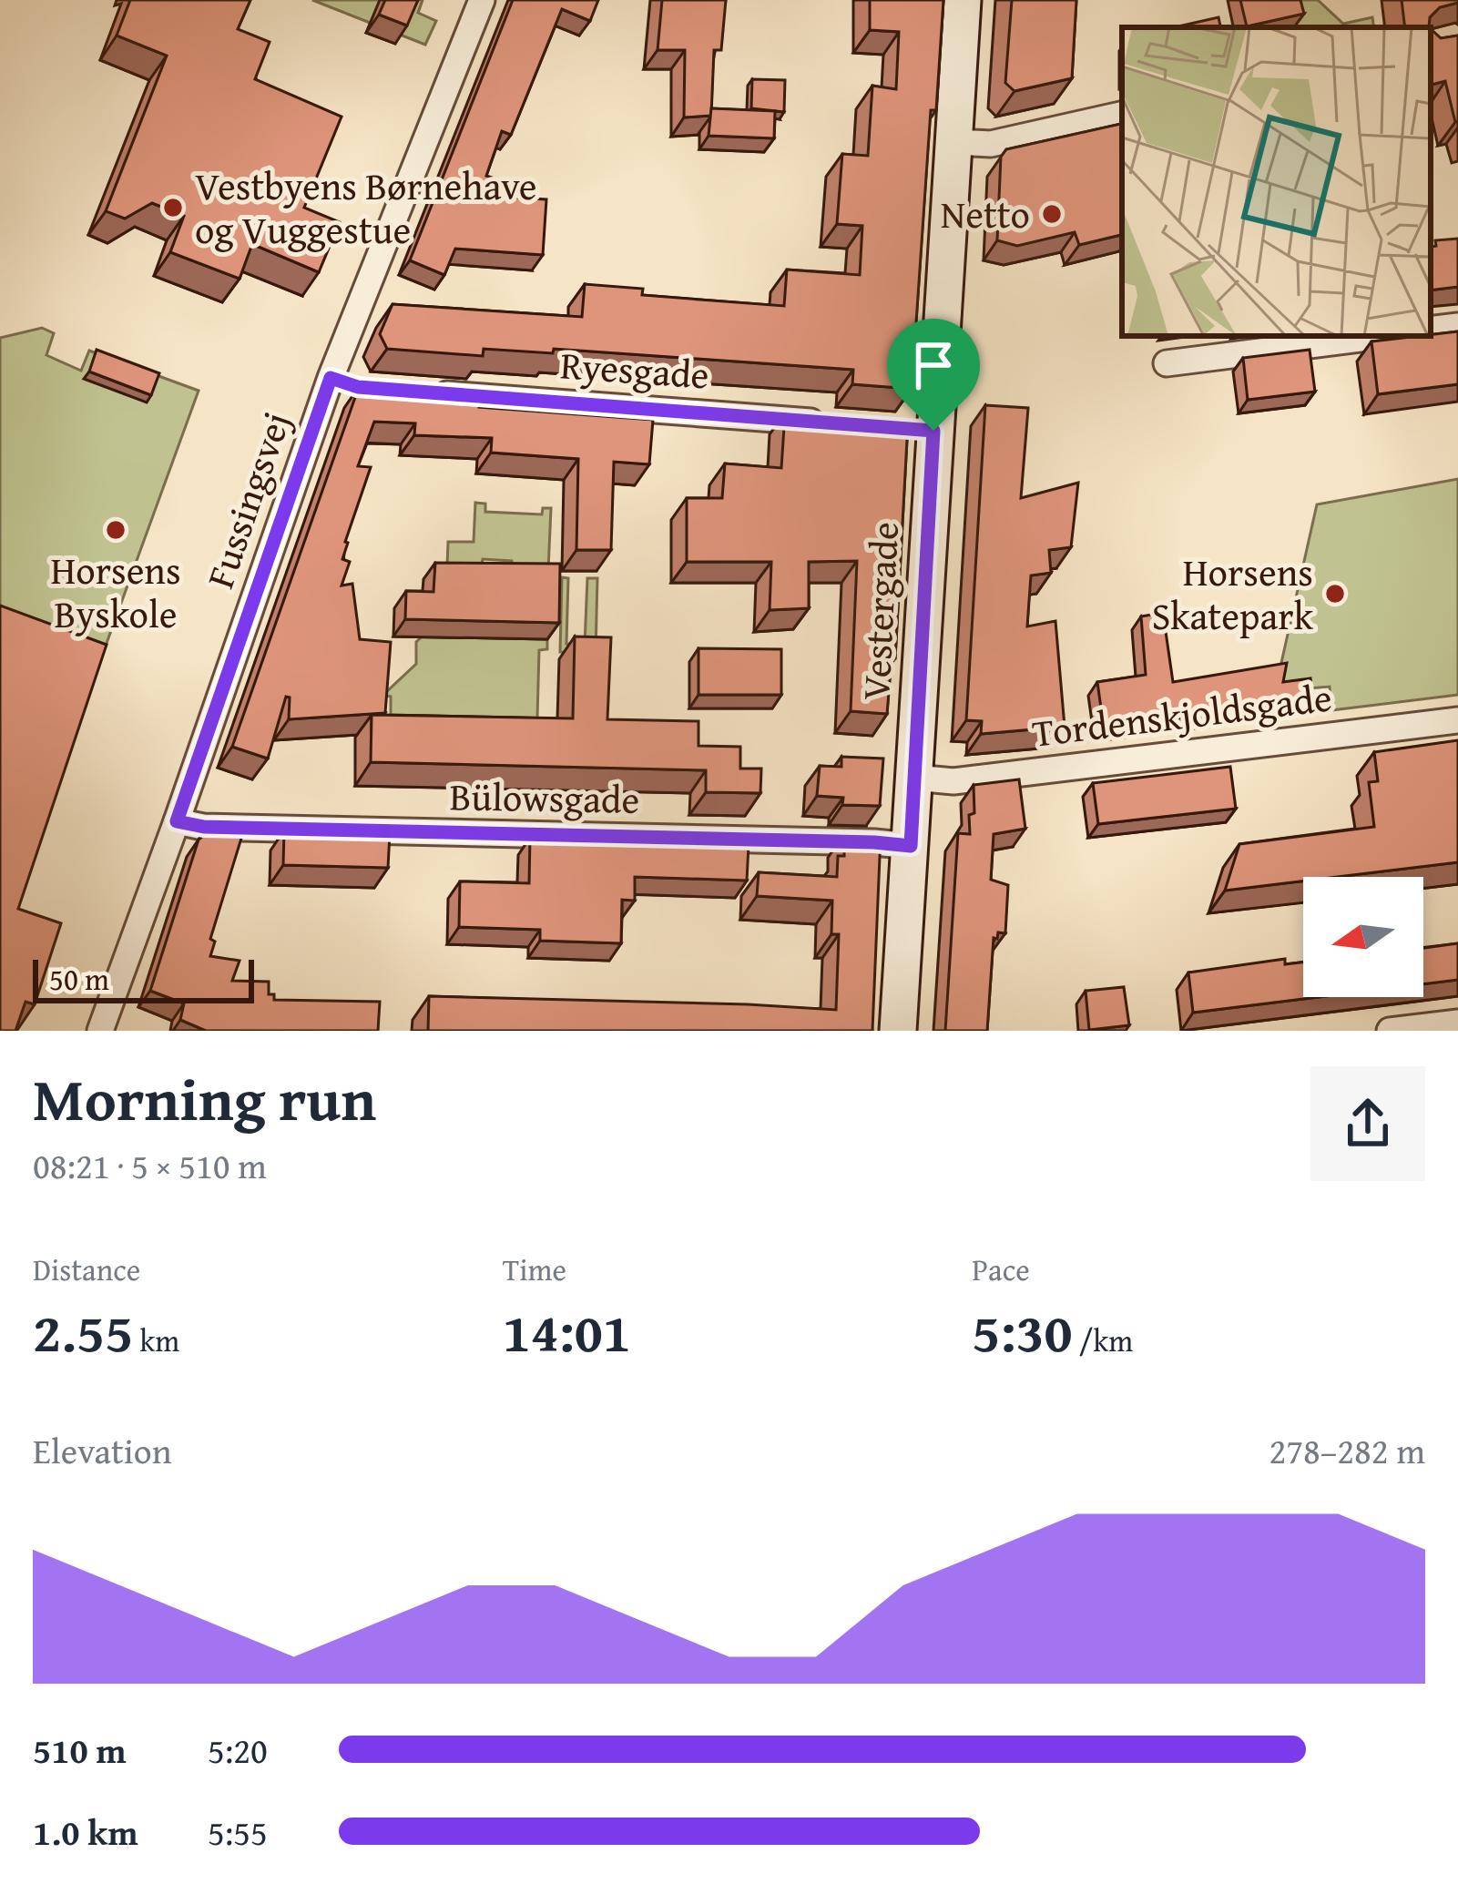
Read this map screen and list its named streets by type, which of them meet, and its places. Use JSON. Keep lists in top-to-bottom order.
{
  "streets": {
    "main road": ["Vestergade"],
    "street": [
      "Ryesgade",
      "Fussingsvej",
      "Tordenskjoldsgade",
      "Bülowsgade"
    ]
  },
  "crossings": [
    ["Fussingsvej", "Bülowsgade"],
    ["Vestergade", "Tordenskjoldsgade"],
    ["Vestergade", "Bülowsgade"]
  ],
  "places": [
    "Vestbyens Børnehave og Vuggestue",
    "Netto",
    "Horsens Byskole",
    "Horsens Skatepark"
  ],
  "scale_bar": "50 m",
  "north": "left",
  "page": {
    "scale": "50 m",
    "heading": ["Morning run", "08:21 · 5 × 510 m"],
    "stats": [
      ["Distance", "2.55 km"],
      ["Time", "14:01"],
      ["Pace", "5:30 /km"]
    ],
    "chart": ["Elevation", "278–282 m"],
    "list": [
      {
        "name": "510 m",
        "note": "5:20"
      },
      {
        "name": "1.0 km",
        "note": "5:55"
      }
    ]
  }
}
